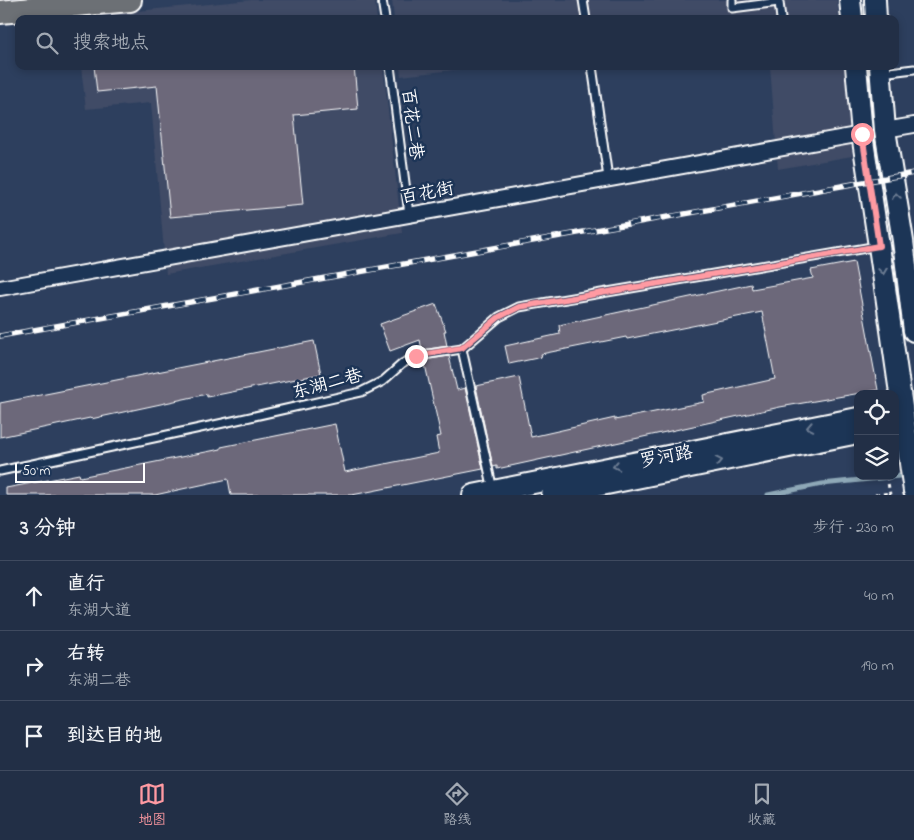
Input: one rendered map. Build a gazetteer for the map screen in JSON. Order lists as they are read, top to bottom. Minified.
{"streets":{"main road":["罗河路"],"street":["百花街"],"lane":["百花二巷","东湖二巷"]},"crossings":[["百花二巷","百花街"]],"scale_bar":"50 m","page":{"search":"搜索地点","scale":"50 m","heading":["3 分钟","步行 · 230 m"],"list":[["直行","东湖大道","40 m"],["右转","东湖二巷","190 m"],"到达目的地"],"nav":["地图","路线","收藏"]}}
